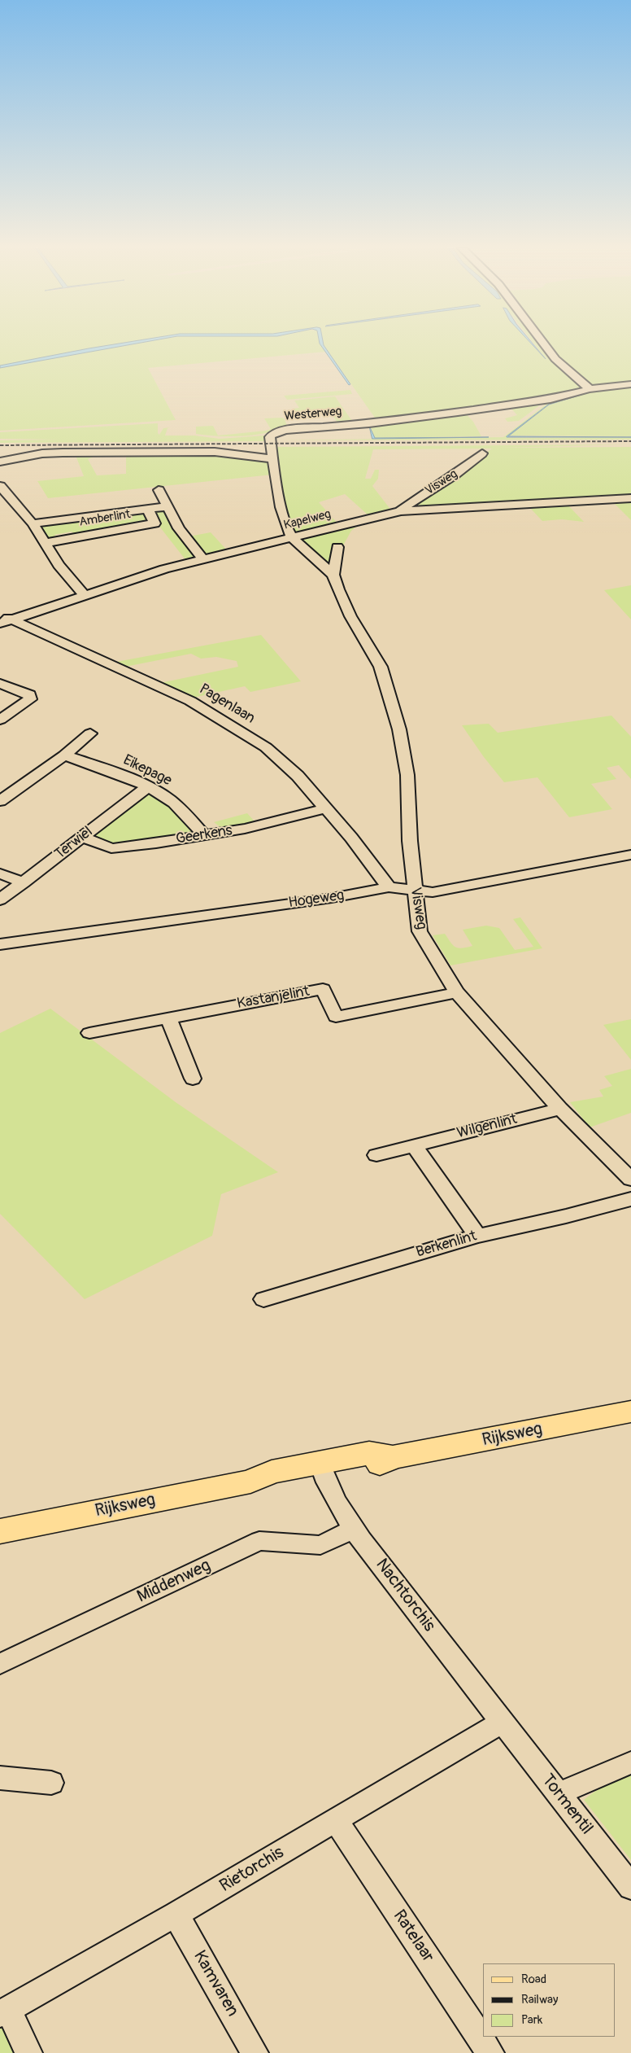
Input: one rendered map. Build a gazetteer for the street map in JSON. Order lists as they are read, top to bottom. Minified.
{"streets":{"main road":["Rijksweg"],"street":["Westerweg","Visweg","Amberlint","Kapelweg","Pagenlaan","Eikepage","Geerkens","Terwiel","Hogeweg","Kastanjelint","Wilgenlint","Berkenlint","Middenweg","Nachtorchis","Tormentil","Rietorchis","Ratelaar","Kamvaren"]},"crossings":[["Visweg","Kapelweg"],["Visweg","Hogeweg"],["Visweg","Kastanjelint"],["Visweg","Wilgenlint"],["Kapelweg","Pagenlaan"],["Pagenlaan","Geerkens"],["Pagenlaan","Hogeweg"],["Eikepage","Geerkens"],["Eikepage","Terwiel"],["Geerkens","Terwiel"],["Rijksweg","Nachtorchis"],["Middenweg","Nachtorchis"],["Nachtorchis","Tormentil"],["Nachtorchis","Rietorchis"],["Tormentil","Rietorchis"],["Rietorchis","Ratelaar"],["Rietorchis","Kamvaren"]],"legend":["Road","Railway","Park"]}
